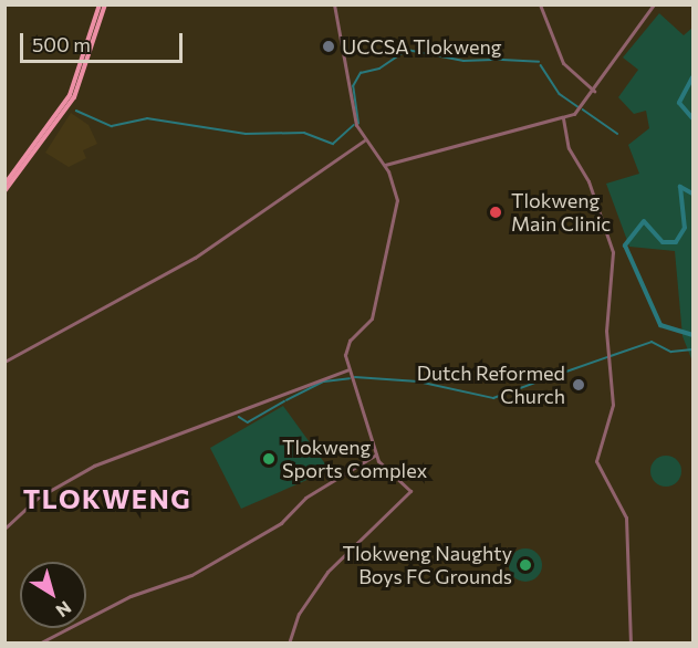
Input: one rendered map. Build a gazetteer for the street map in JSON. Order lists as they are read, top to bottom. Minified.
{"districts":["TLOKWENG"],"places":["UCCSA Tlokweng","Tlokweng Main Clinic","Dutch Reformed Church","Tlokweng Sports Complex","Tlokweng Naughty Boys FC Grounds"],"scale_bar":"500 m","north":"bottom right"}
